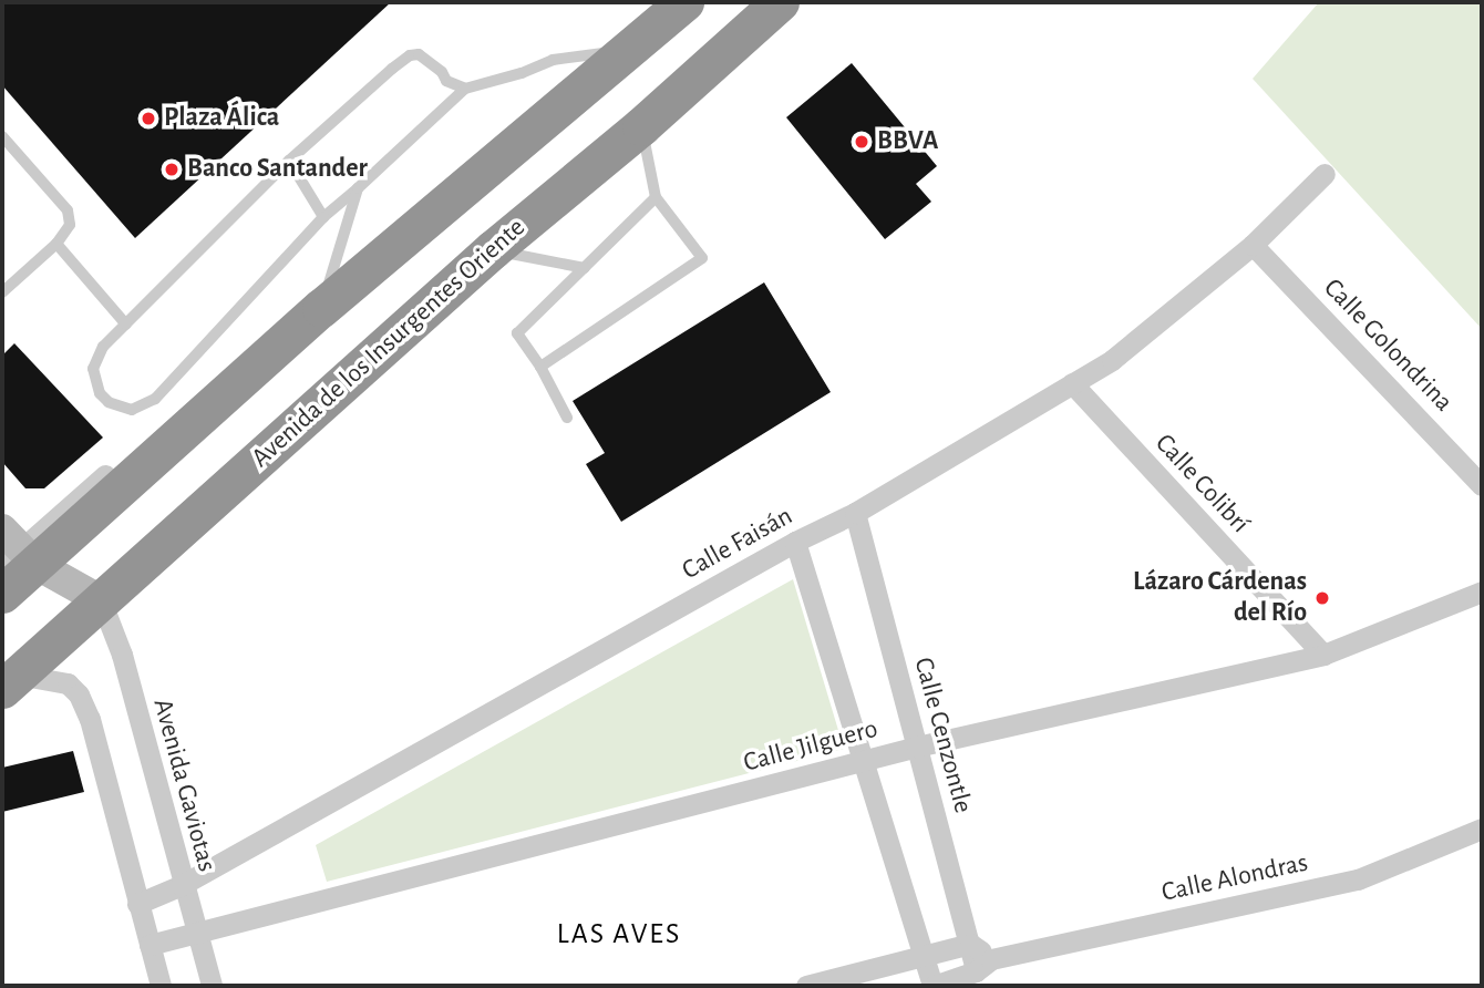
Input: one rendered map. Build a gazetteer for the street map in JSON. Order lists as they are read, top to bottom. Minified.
{"streets":{"highway":["Avenida de los Insurgentes Oriente"],"street":["Calle Golondrina","Calle Colibrí","Calle Faisán","Calle Cenzontle","Calle Jilguero","Avenida Gaviotas","Calle Alondras"]},"crossings":[["Avenida de los Insurgentes Oriente","Avenida Gaviotas"],["Calle Golondrina","Calle Faisán"],["Calle Colibrí","Calle Faisán"],["Calle Colibrí","Calle Jilguero"],["Calle Faisán","Calle Cenzontle"],["Calle Faisán","Avenida Gaviotas"],["Calle Cenzontle","Calle Jilguero"],["Calle Cenzontle","Calle Alondras"],["Calle Jilguero","Avenida Gaviotas"]],"districts":["LAS AVES"],"places":["Plaza Álica","BBVA","Banco Santander","Lázaro Cárdenas del Río"]}
